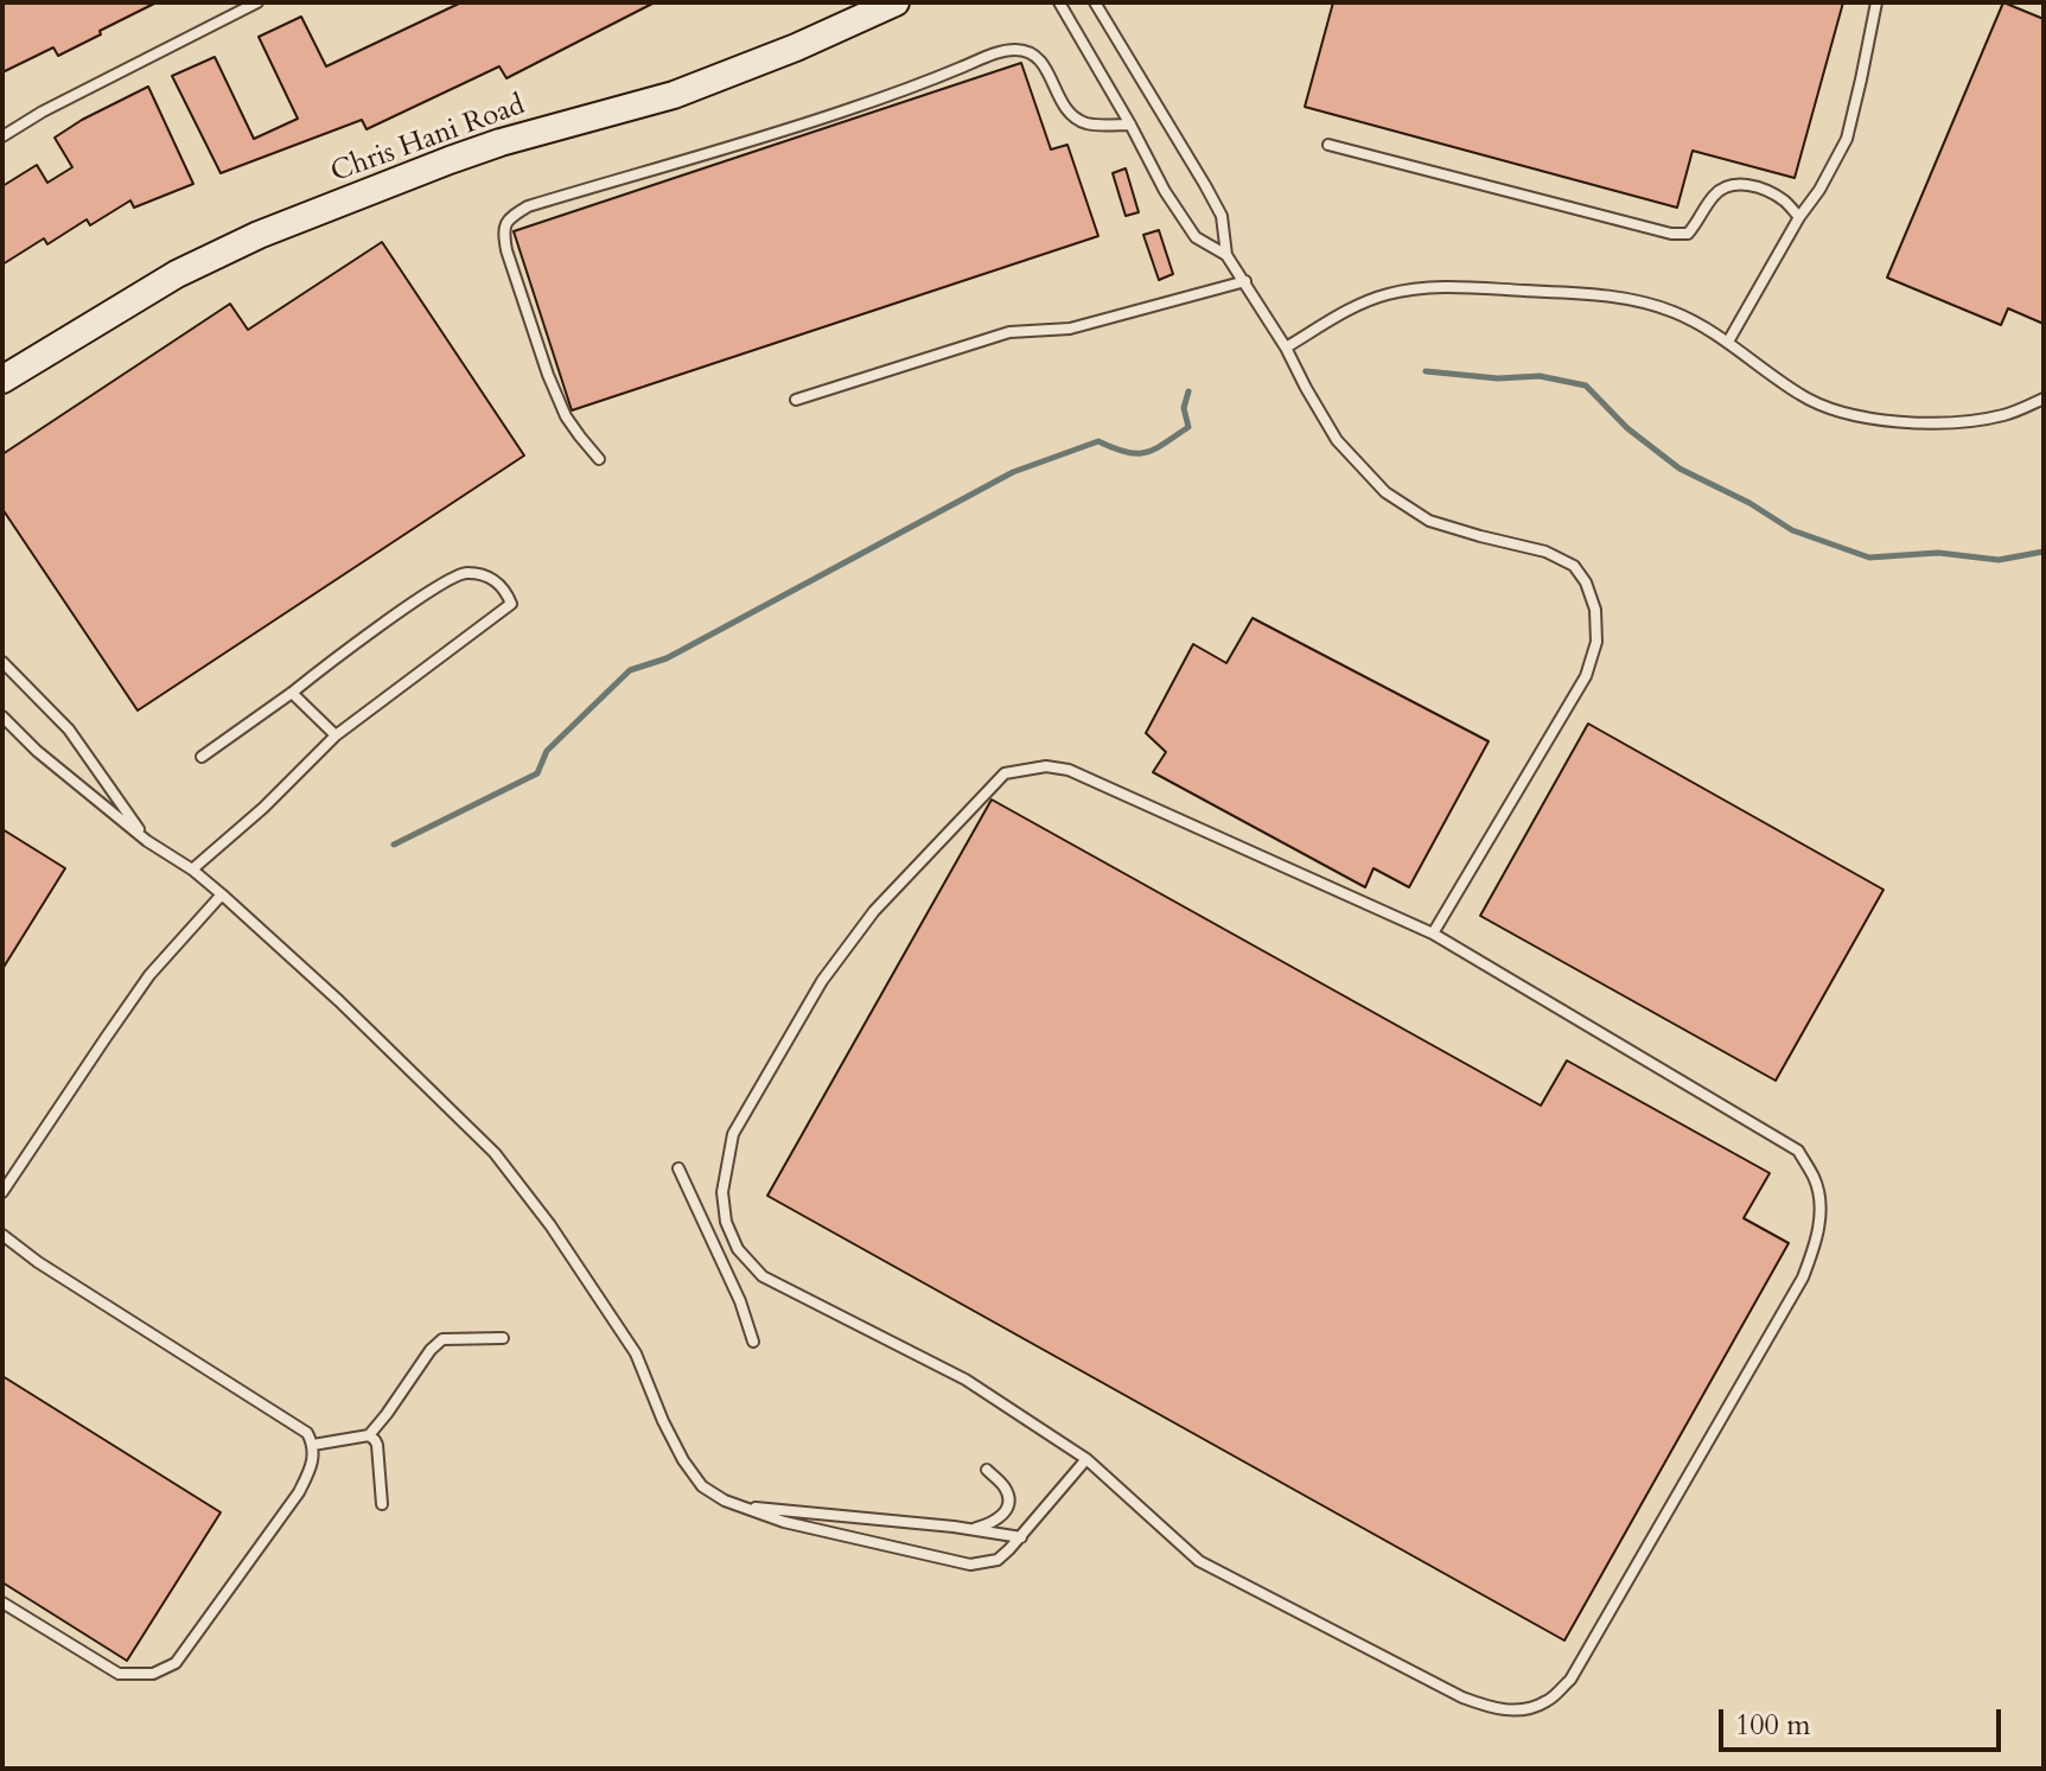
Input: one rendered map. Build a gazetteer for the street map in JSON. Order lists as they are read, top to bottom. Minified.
{"streets":{"street":["Chris Hani Road"]},"scale_bar":"100 m"}
